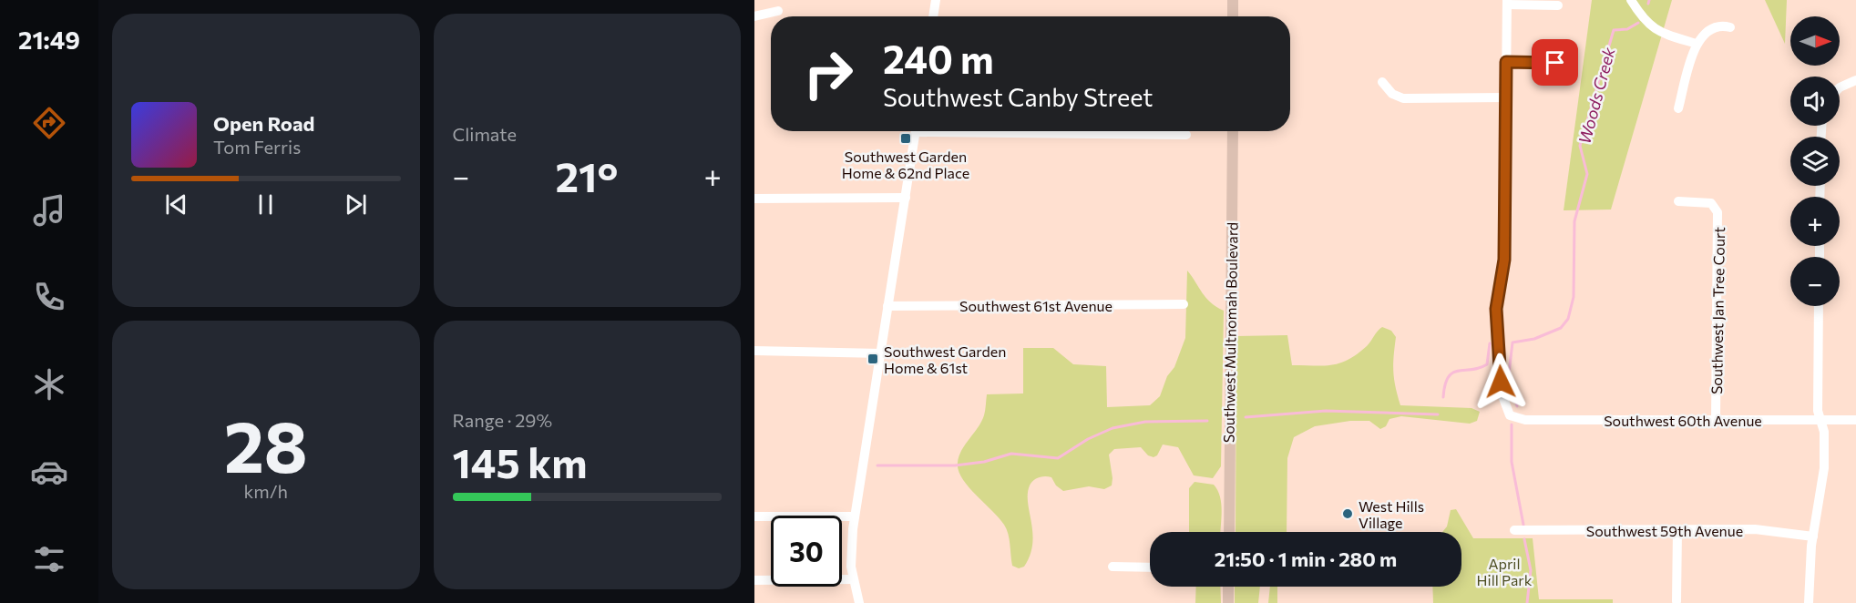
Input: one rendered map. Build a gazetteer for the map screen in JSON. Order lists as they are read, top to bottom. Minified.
{"streets":{"main road":["Southwest Multnomah Boulevard"],"street":["Southwest 61st Avenue","Southwest Jan Tree Court","Southwest 60th Avenue","Southwest 59th Avenue"]},"crossings":[["Southwest Jan Tree Court","Southwest 60th Avenue"]],"water":["Woods Creek"],"parks":["April Hill Park"],"places":{"transit":["Southwest Garden Home & 62nd Place","Southwest Garden Home & 61st"],"other":["West Hills Village"]},"north":"right","page":{"tabs":"21:49","tile":["Climate",["28","km/h"],["Range · 29%","145 km"]],"map_buttons":["+","−"],"turn":["240 m","Southwest Canby Street"],"song":["Open Road","Tom Ferris"],"heat":["−","21°","+"],"limit":"30","trip":"21:50 · 1 min · 280 m"}}
